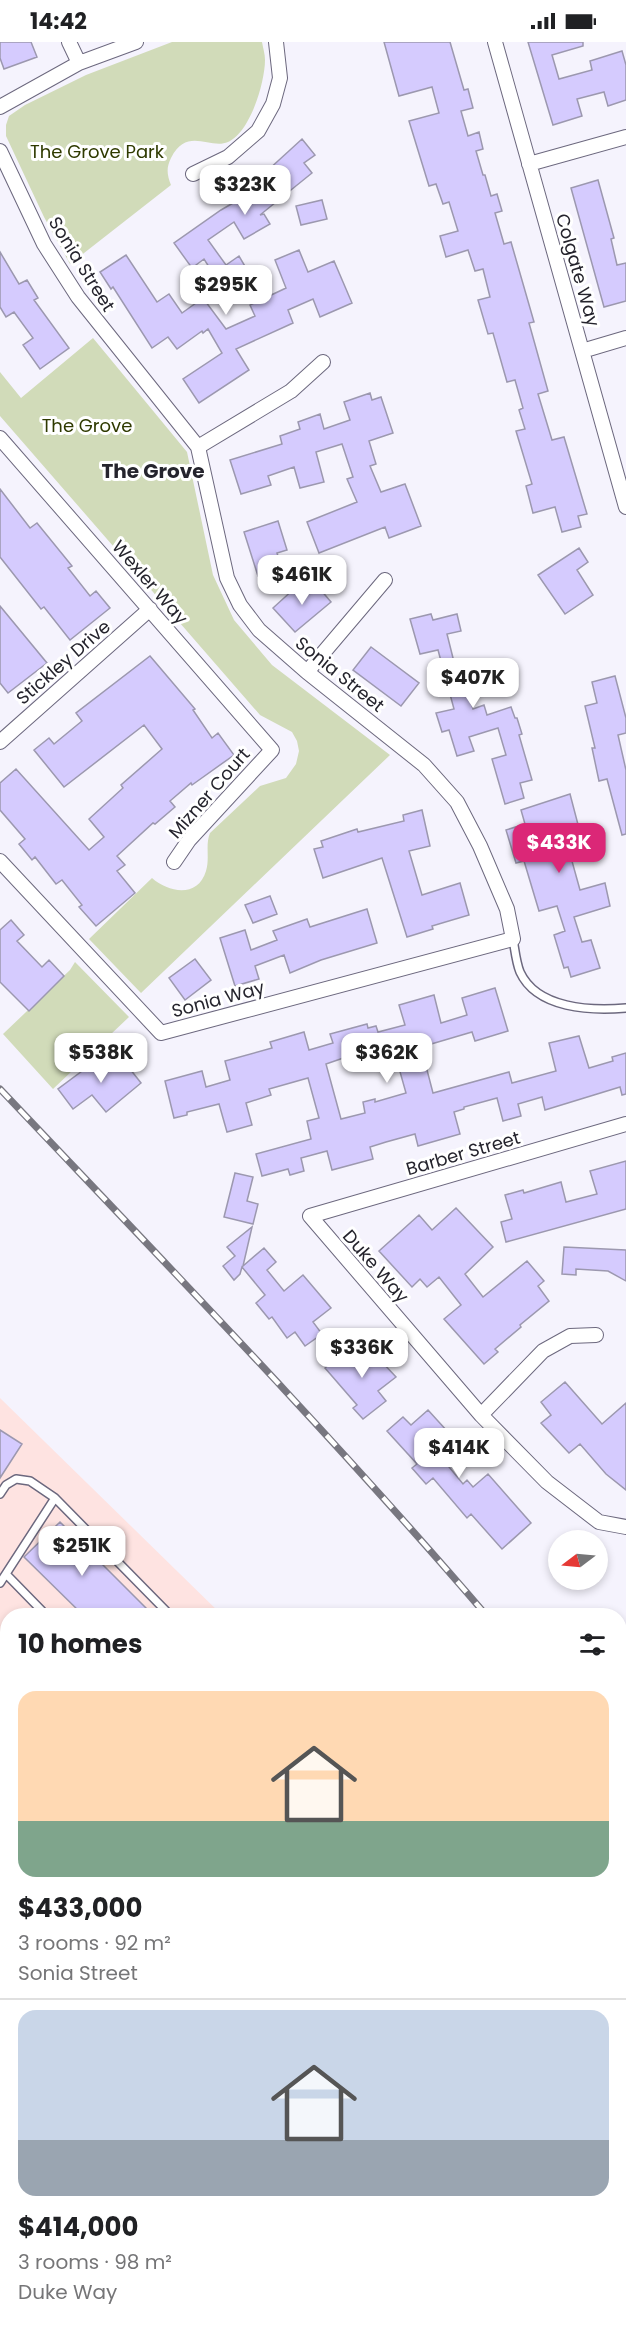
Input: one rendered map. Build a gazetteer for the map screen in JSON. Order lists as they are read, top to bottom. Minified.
{"streets":{"street":["Sonia Street","Colgate Way","Wexler Way","Stickley Drive","Mizner Court","Sonia Way","Barber Street","Duke Way"]},"crossings":[["Sonia Street","Sonia Way"],["Wexler Way","Stickley Drive"],["Wexler Way","Mizner Court"],["Barber Street","Duke Way"]],"districts":["The Grove"],"parks":["The Grove Park","The Grove"],"north":"left","page":{"status":"14:42","price":["$323K","$295K","$461K","$407K","$433K","$538K","$362K","$336K","$414K","$251K"],"heading":"10 homes","list":[{"name":"$433,000","note":"3 rooms · 92 m² · Sonia Street"},{"name":"$414,000","note":"3 rooms · 98 m² · Duke Way"}]}}
